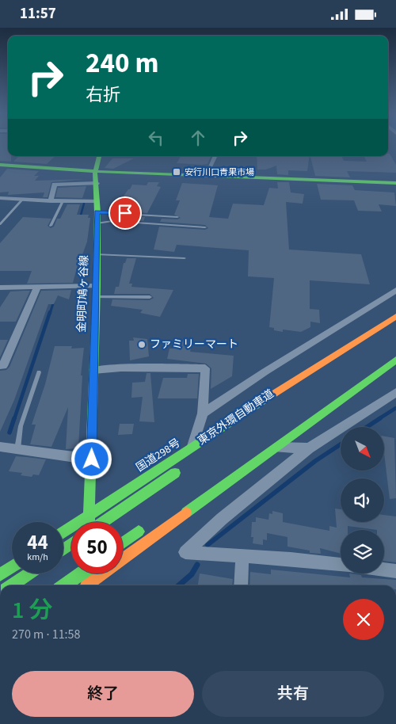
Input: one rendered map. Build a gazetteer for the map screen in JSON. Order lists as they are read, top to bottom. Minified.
{"streets":{"main road":["金明町鳩ヶ谷線","国道298号"]},"crossings":[["金明町鳩ヶ谷線","国道298号"]],"places":{"transit":["安行川口青果市場"],"other":["ファミリーマート"]},"north":"bottom right","page":{"status":"11:57","turn":["240 m","右折"],"speed":"44 km/h","limit":"50","heading":["1 分","270 m · 11:58"],"buttons":["終了","共有"]}}
